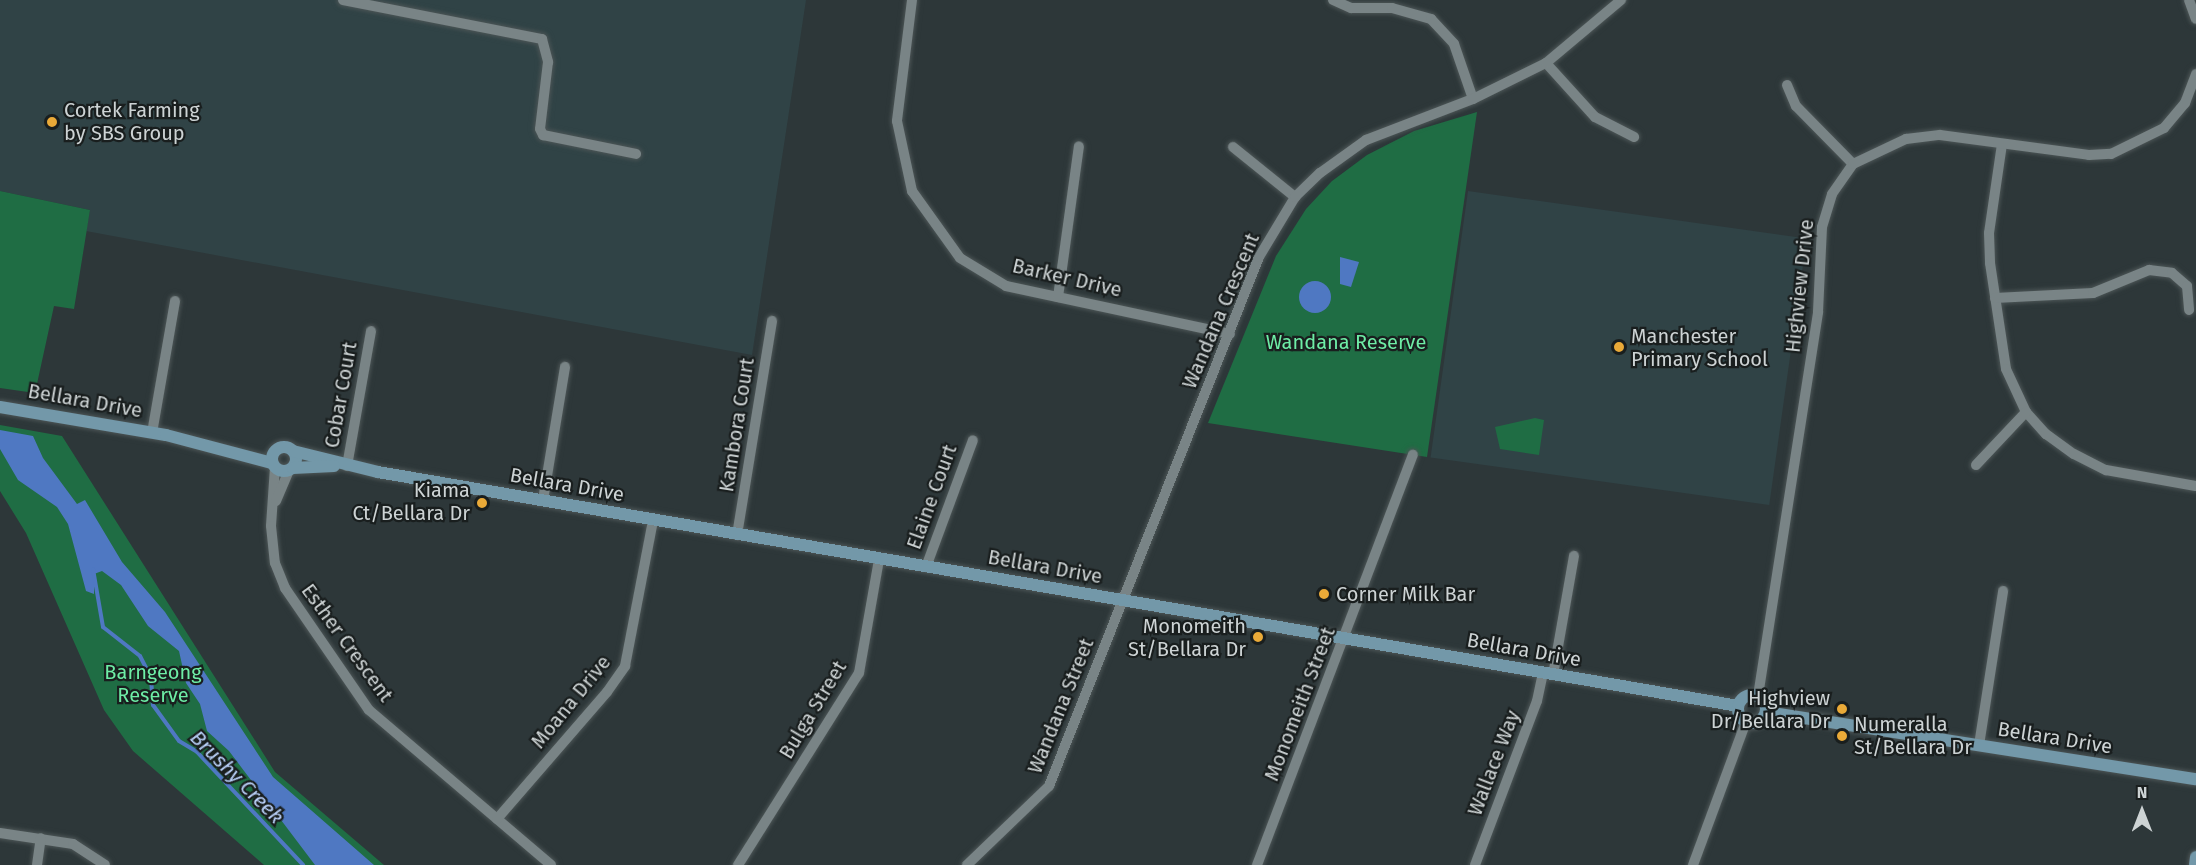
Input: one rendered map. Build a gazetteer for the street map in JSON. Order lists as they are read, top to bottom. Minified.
{"streets":{"main road":["Bellara Drive"],"street":["Barker Drive","Highview Drive","Wandana Crescent","Cobar Court","Kambora Court","Elaine Court","Esther Crescent","Moana Drive","Monomeith Street","Wandana Street","Bulga Street","Wallace Way"]},"crossings":[["Barker Drive","Wandana Crescent"],["Highview Drive","Bellara Drive"],["Wandana Crescent","Bellara Drive"],["Wandana Crescent","Wandana Street"],["Cobar Court","Bellara Drive"],["Bellara Drive","Kambora Court"],["Bellara Drive","Elaine Court"],["Bellara Drive","Esther Crescent"],["Bellara Drive","Moana Drive"],["Bellara Drive","Monomeith Street"],["Bellara Drive","Wandana Street"],["Bellara Drive","Bulga Street"],["Bellara Drive","Wallace Way"],["Esther Crescent","Moana Drive"]],"water":["Brushy Creek"],"parks":["Wandana Reserve","Barngeong Reserve"],"places":["Cortek Farming by SBS Group","Manchester Primary School","Kiama Ct/Bellara Dr","Corner Milk Bar","Monomeith St/Bellara Dr","Highview Dr/Bellara Dr","Numeralla St/Bellara Dr"],"north":"top"}
